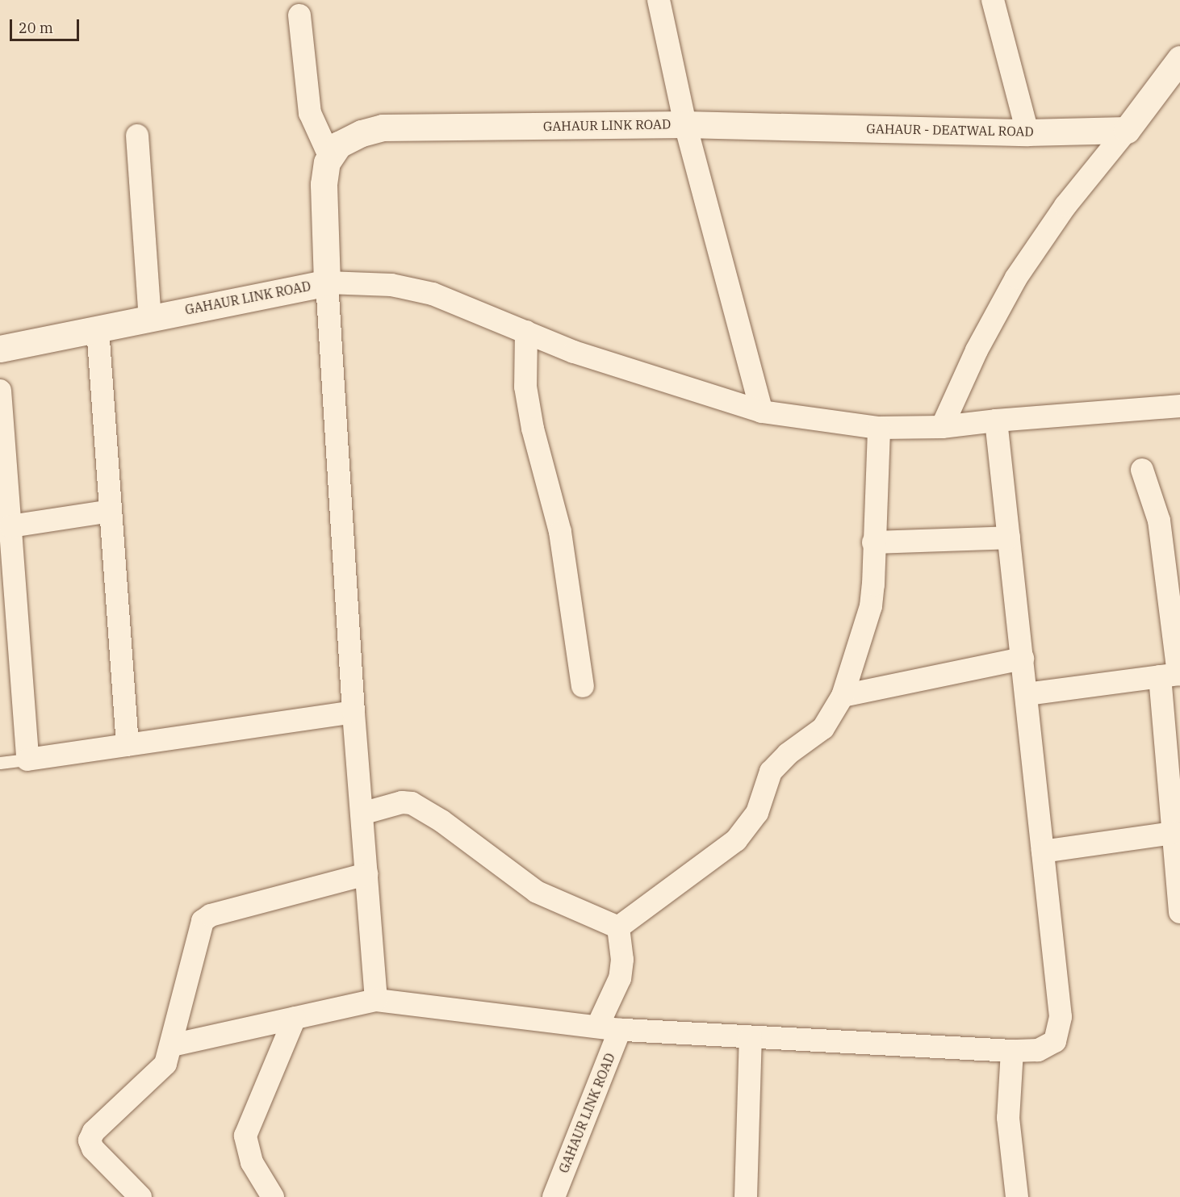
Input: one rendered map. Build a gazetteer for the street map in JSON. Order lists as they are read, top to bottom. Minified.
{"streets":{"street":["GAHAUR LINK ROAD","GAHAUR - DEATWAL ROAD"]},"crossings":[["GAHAUR LINK ROAD","GAHAUR - DEATWAL ROAD"]],"scale_bar":"20 m"}
